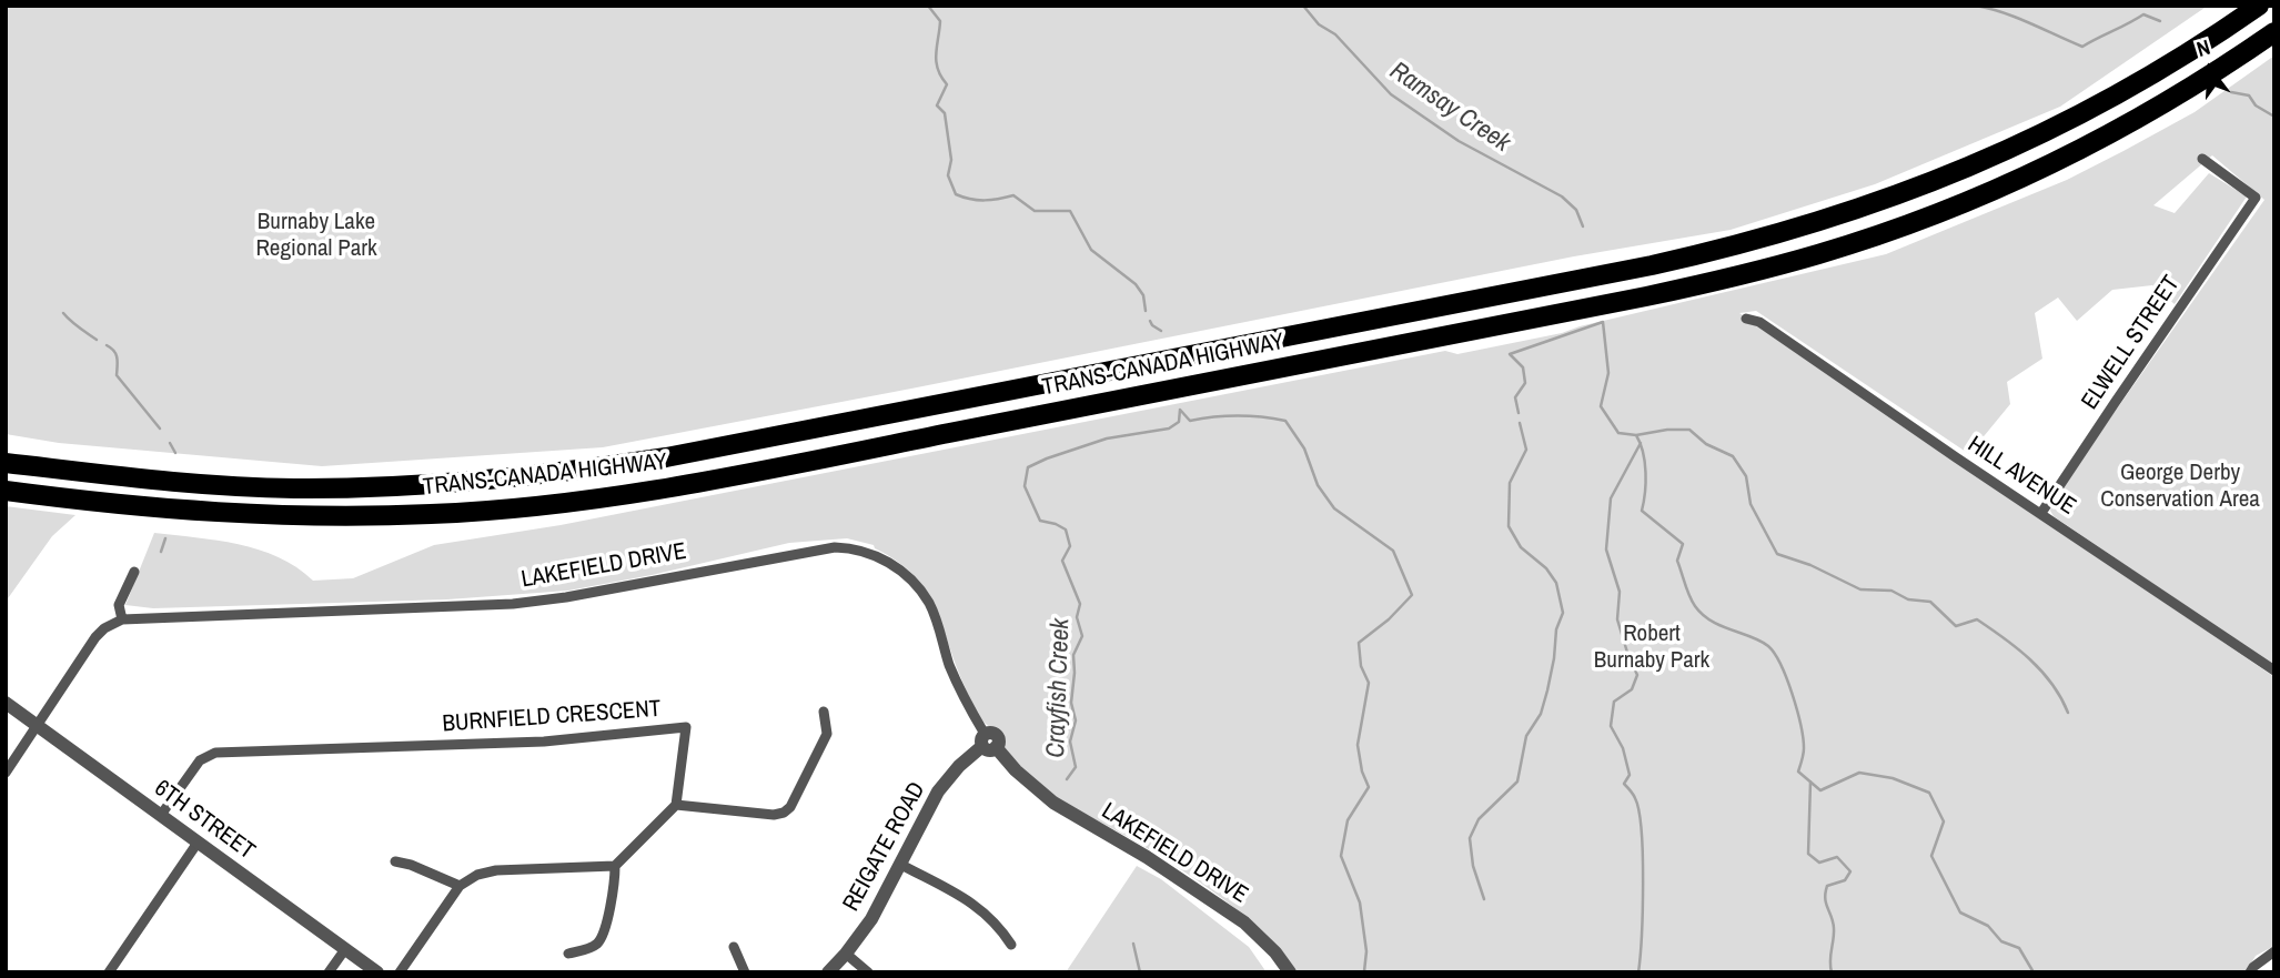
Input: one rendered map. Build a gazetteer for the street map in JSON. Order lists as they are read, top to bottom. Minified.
{"streets":{"highway":["TRANS-CANADA HIGHWAY"],"street":["ELWELL STREET","HILL AVENUE","LAKEFIELD DRIVE","BURNFIELD CRESCENT","6TH STREET","REIGATE ROAD"]},"crossings":[["ELWELL STREET","HILL AVENUE"],["LAKEFIELD DRIVE","REIGATE ROAD"],["BURNFIELD CRESCENT","6TH STREET"]],"water":["Ramsay Creek","Crayfish Creek"],"parks":["Burnaby Lake Regional Park","George Derby Conservation Area","Robert Burnaby Park"],"north":"top"}
